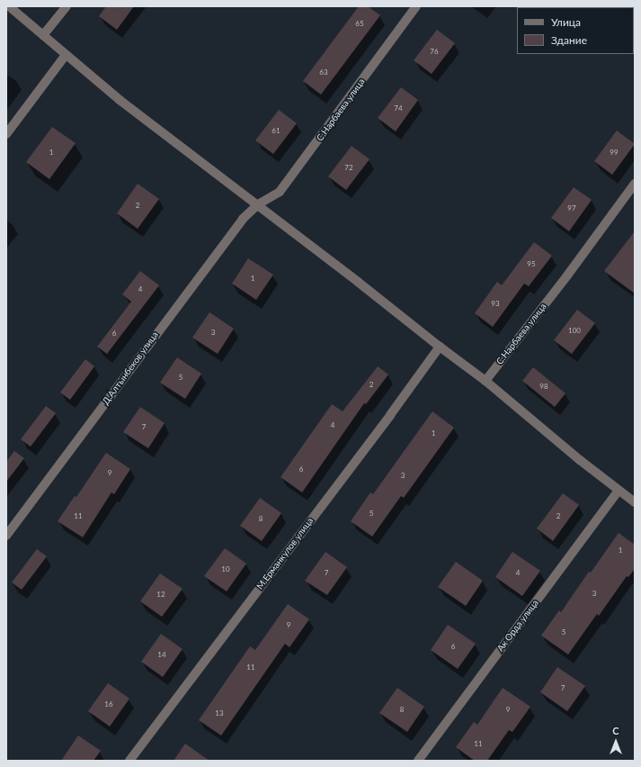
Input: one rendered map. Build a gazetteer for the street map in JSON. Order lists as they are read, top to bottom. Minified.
{"streets":{"street":["С.Нарбаева улица","Д.Алтынбеков улица","М.Ерманкулов улица","Ак Орда улица"]},"crossings":[["С.Нарбаева улица","Д.Алтынбеков улица"]],"house_numbers":["65","76","63","74","61","1","99","72","2","97","95","1","4","93","100","3","6","5","2","98","4","7","1","6","9","3","5","11","2","8","1","10","7","4","3","12","9","5","6","14","11","7","16","8","9","13","11"],"legend":["Улица","Здание"],"north":"top"}
